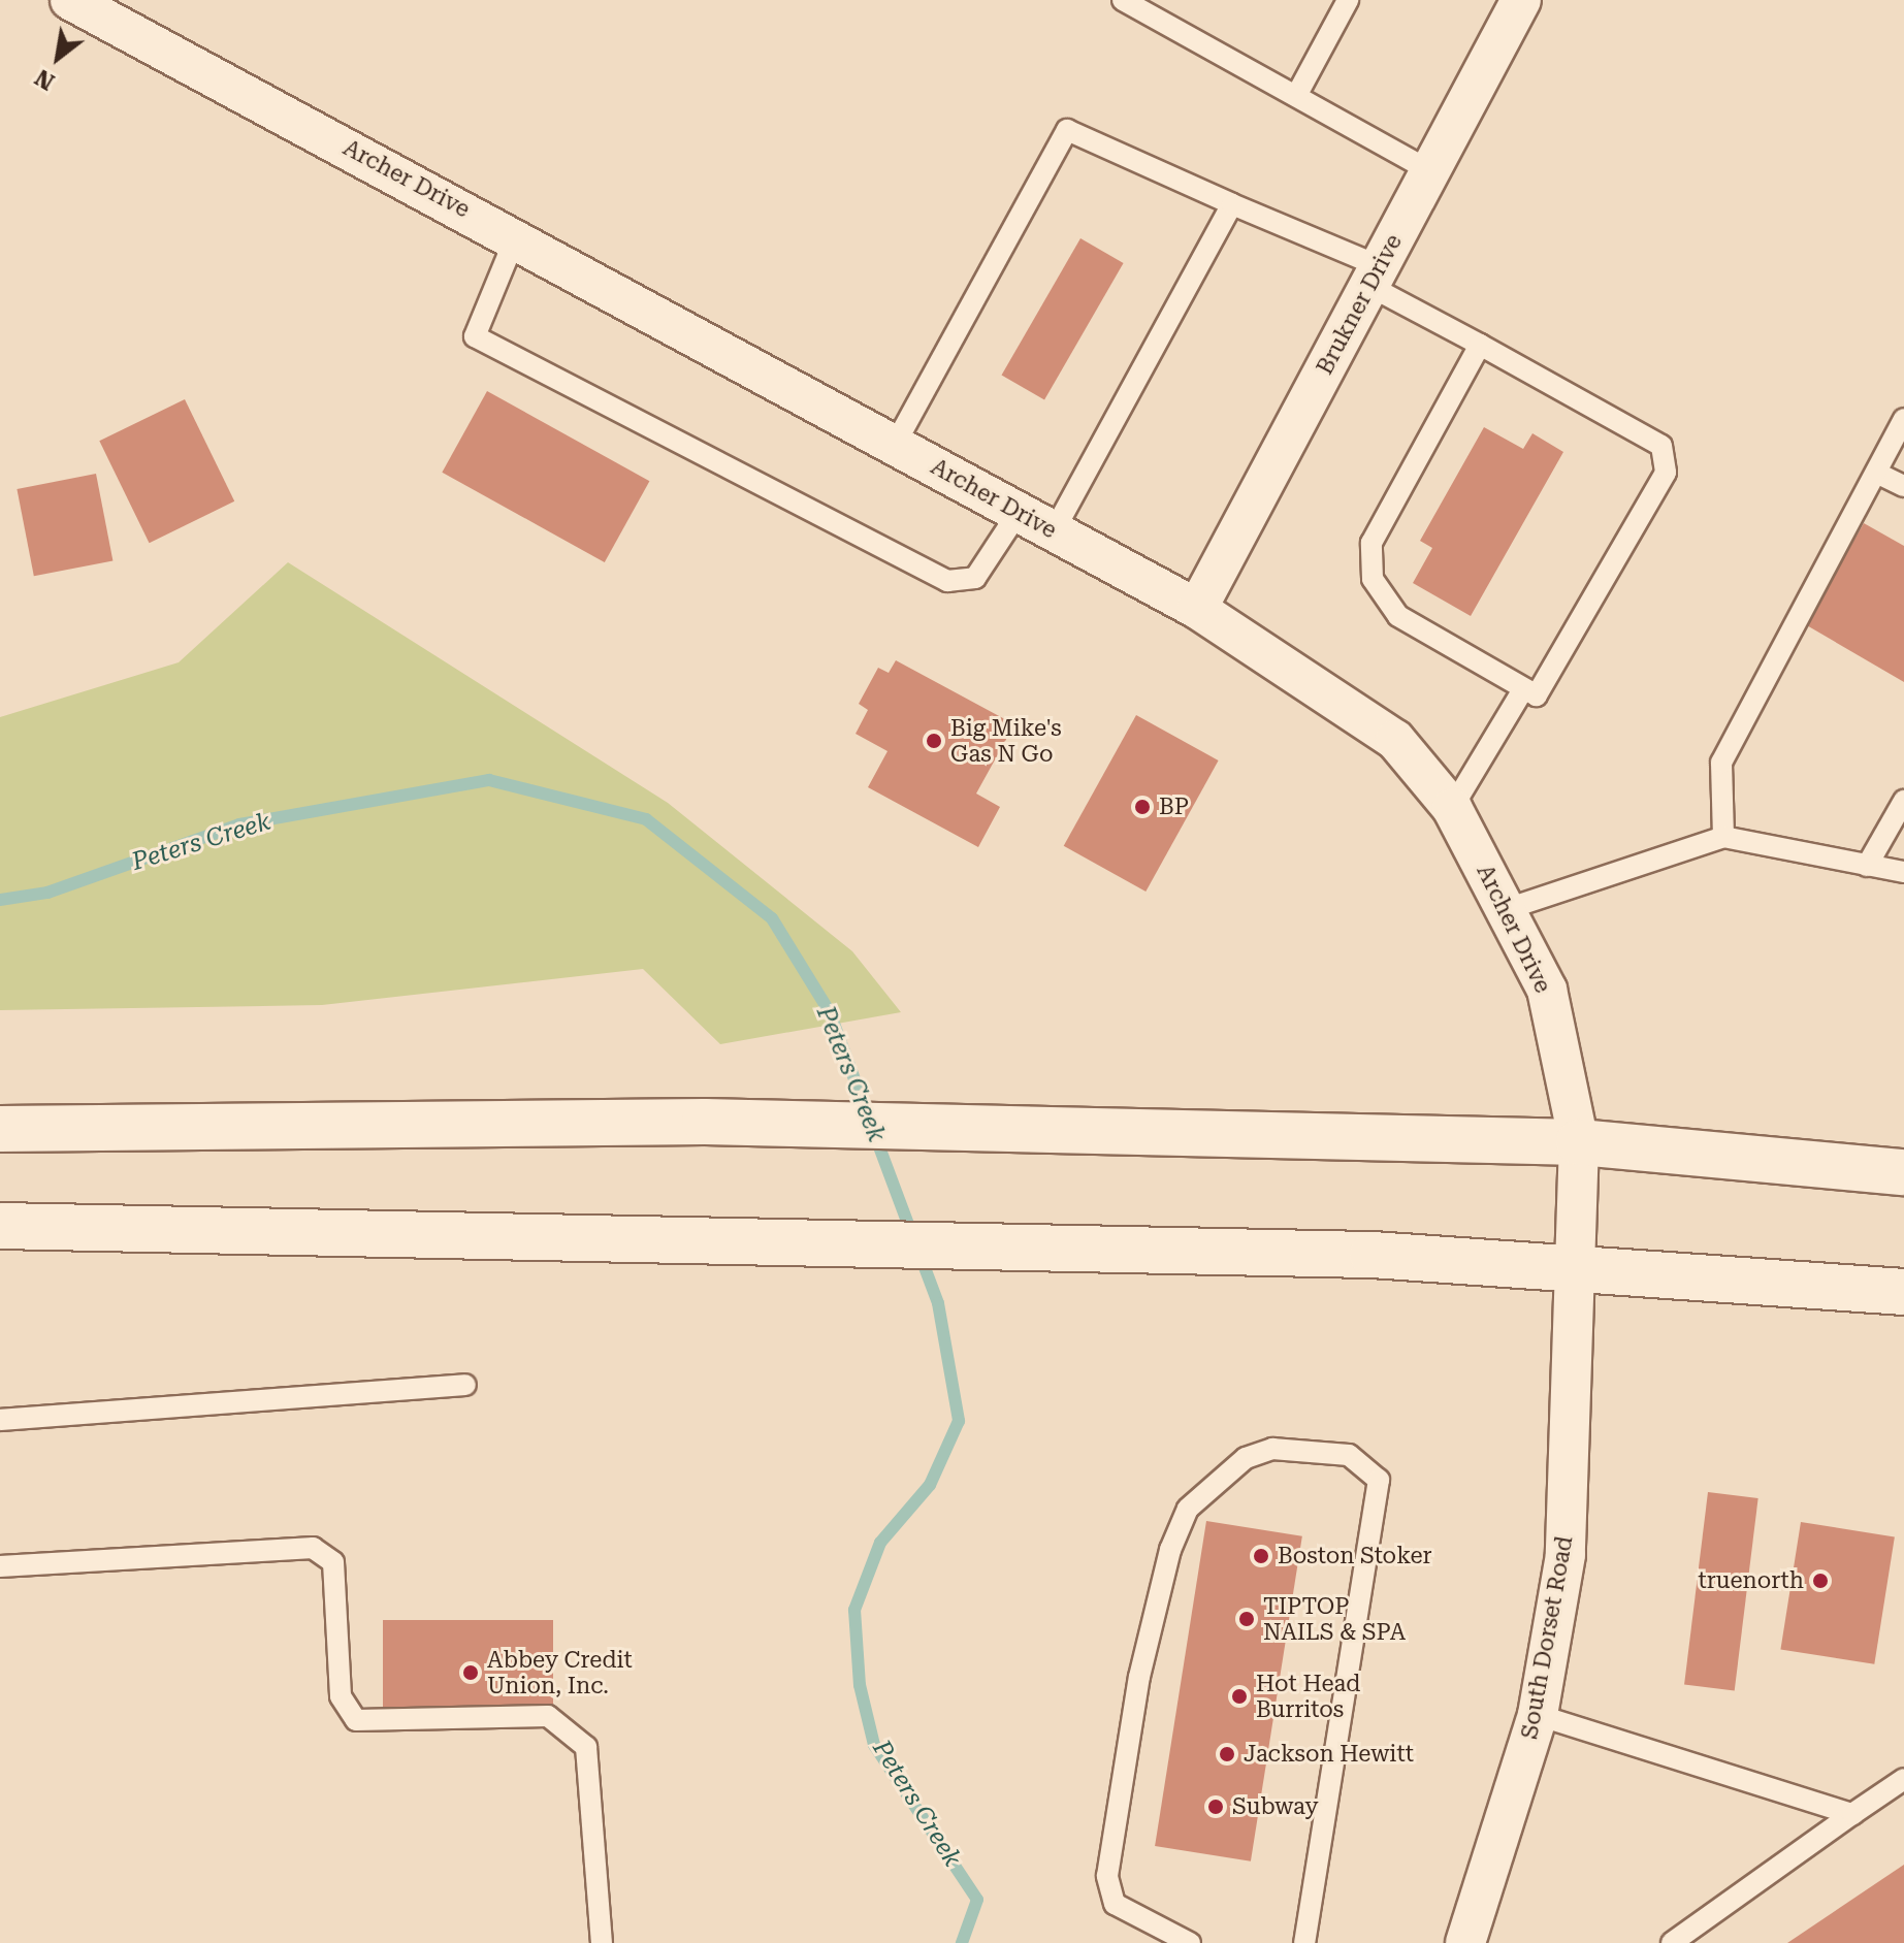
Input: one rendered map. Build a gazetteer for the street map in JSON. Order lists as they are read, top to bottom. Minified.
{"streets":{"street":["Archer Drive","Brukner Drive","South Dorset Road"]},"crossings":[["Archer Drive","Brukner Drive"],["Archer Drive","South Dorset Road"]],"water":["Peters Creek"],"places":["Big Mike's Gas N Go","BP","Boston Stoker","truenorth","TIPTOP NAILS & SPA","Abbey Credit Union, Inc.","Hot Head Burritos","Jackson Hewitt","Subway"],"north":"bottom left"}
